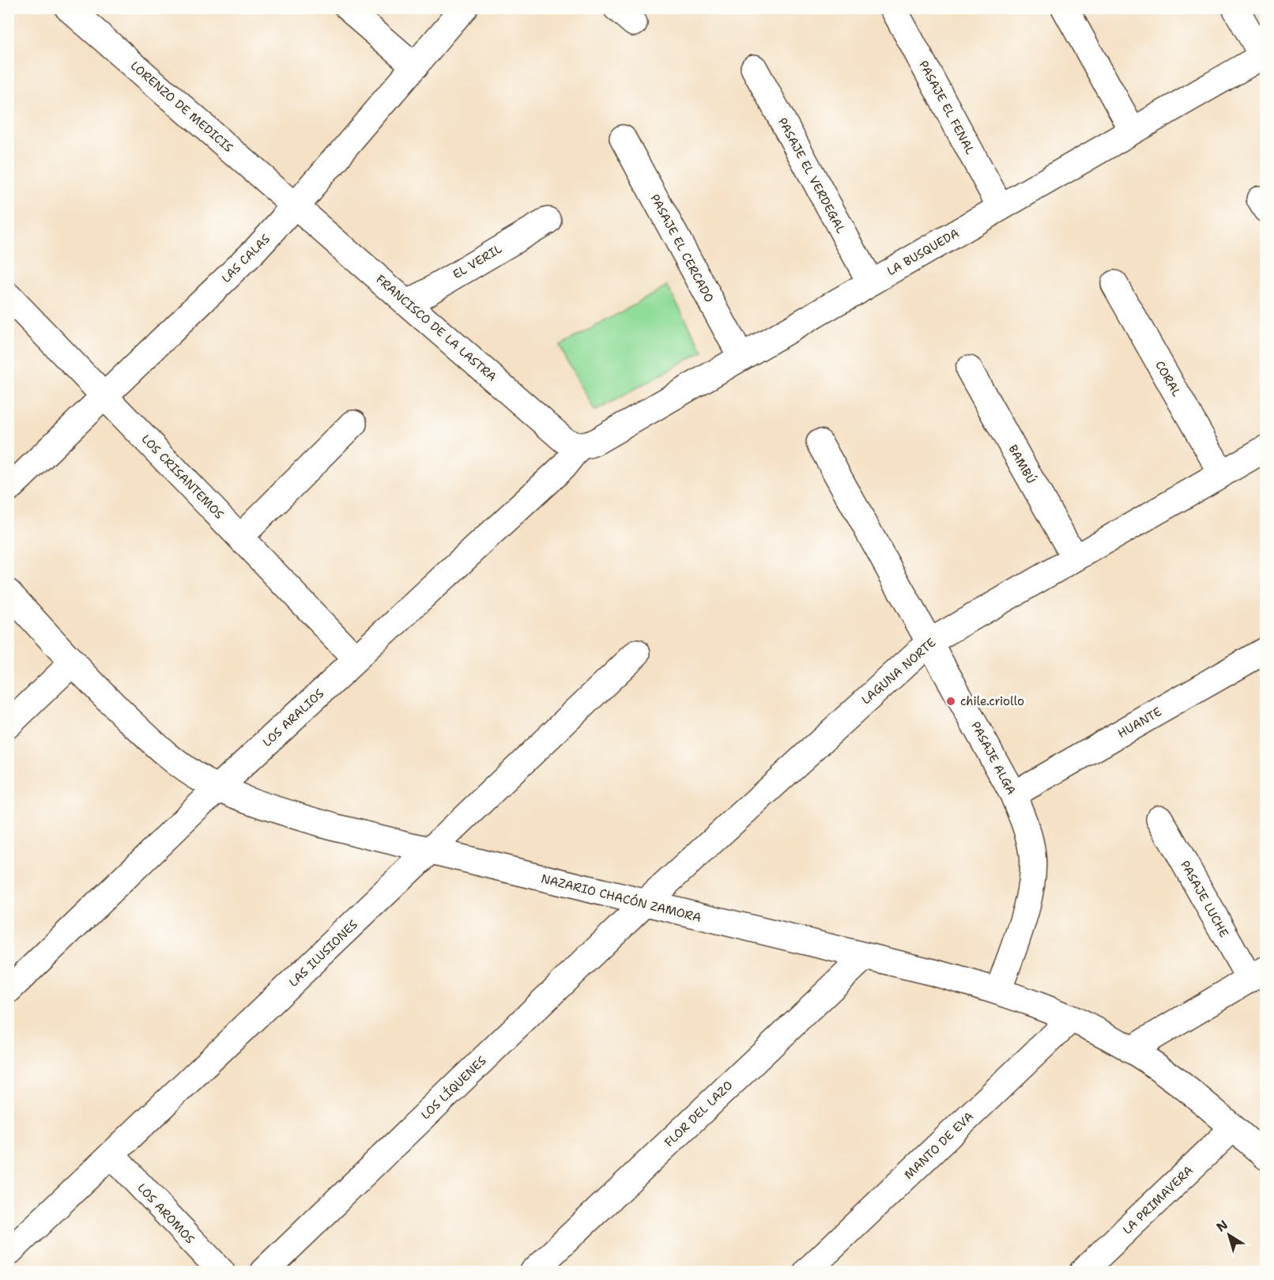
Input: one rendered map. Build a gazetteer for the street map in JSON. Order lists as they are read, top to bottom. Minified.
{"streets":{"street":["LORENZO DE MEDICIS","PASAJE EL FENAL","PASAJE EL VERDEGAL","PASAJE EL CERCADO","LA BUSQUEDA","LAS CALAS","EL VERIL","FRANCISCO DE LA LASTRA","CORAL","BAMBÚ","LOS CRISANTEMOS","LAGUNA NORTE","LOS ARALIOS","HUANTE","PASAJE ALGA","NAZARIO CHACÓN ZAMORA","PASAJE LUCHE","LAS ILUSIONES","LOS LÍQUENES","FLOR DEL LAZO","MANTO DE EVA","LA PRIMAVERA","LOS AROMOS"]},"crossings":[["LORENZO DE MEDICIS","LAS CALAS"],["LORENZO DE MEDICIS","FRANCISCO DE LA LASTRA"],["PASAJE EL FENAL","LA BUSQUEDA"],["PASAJE EL VERDEGAL","LA BUSQUEDA"],["PASAJE EL CERCADO","LA BUSQUEDA"],["LA BUSQUEDA","FRANCISCO DE LA LASTRA"],["LA BUSQUEDA","LOS ARALIOS"],["LAS CALAS","FRANCISCO DE LA LASTRA"],["LAS CALAS","LOS CRISANTEMOS"],["EL VERIL","FRANCISCO DE LA LASTRA"],["FRANCISCO DE LA LASTRA","LOS ARALIOS"],["CORAL","LAGUNA NORTE"],["BAMBÚ","LAGUNA NORTE"],["LOS CRISANTEMOS","LOS ARALIOS"],["LAGUNA NORTE","PASAJE ALGA"],["LAGUNA NORTE","NAZARIO CHACÓN ZAMORA"],["LAGUNA NORTE","LOS LÍQUENES"],["LOS ARALIOS","NAZARIO CHACÓN ZAMORA"],["HUANTE","PASAJE ALGA"],["PASAJE ALGA","NAZARIO CHACÓN ZAMORA"],["NAZARIO CHACÓN ZAMORA","LAS ILUSIONES"],["NAZARIO CHACÓN ZAMORA","LOS LÍQUENES"],["NAZARIO CHACÓN ZAMORA","FLOR DEL LAZO"],["NAZARIO CHACÓN ZAMORA","MANTO DE EVA"],["NAZARIO CHACÓN ZAMORA","LA PRIMAVERA"],["LAS ILUSIONES","LOS AROMOS"]],"places":["chile.criollo"],"north":"top left"}
